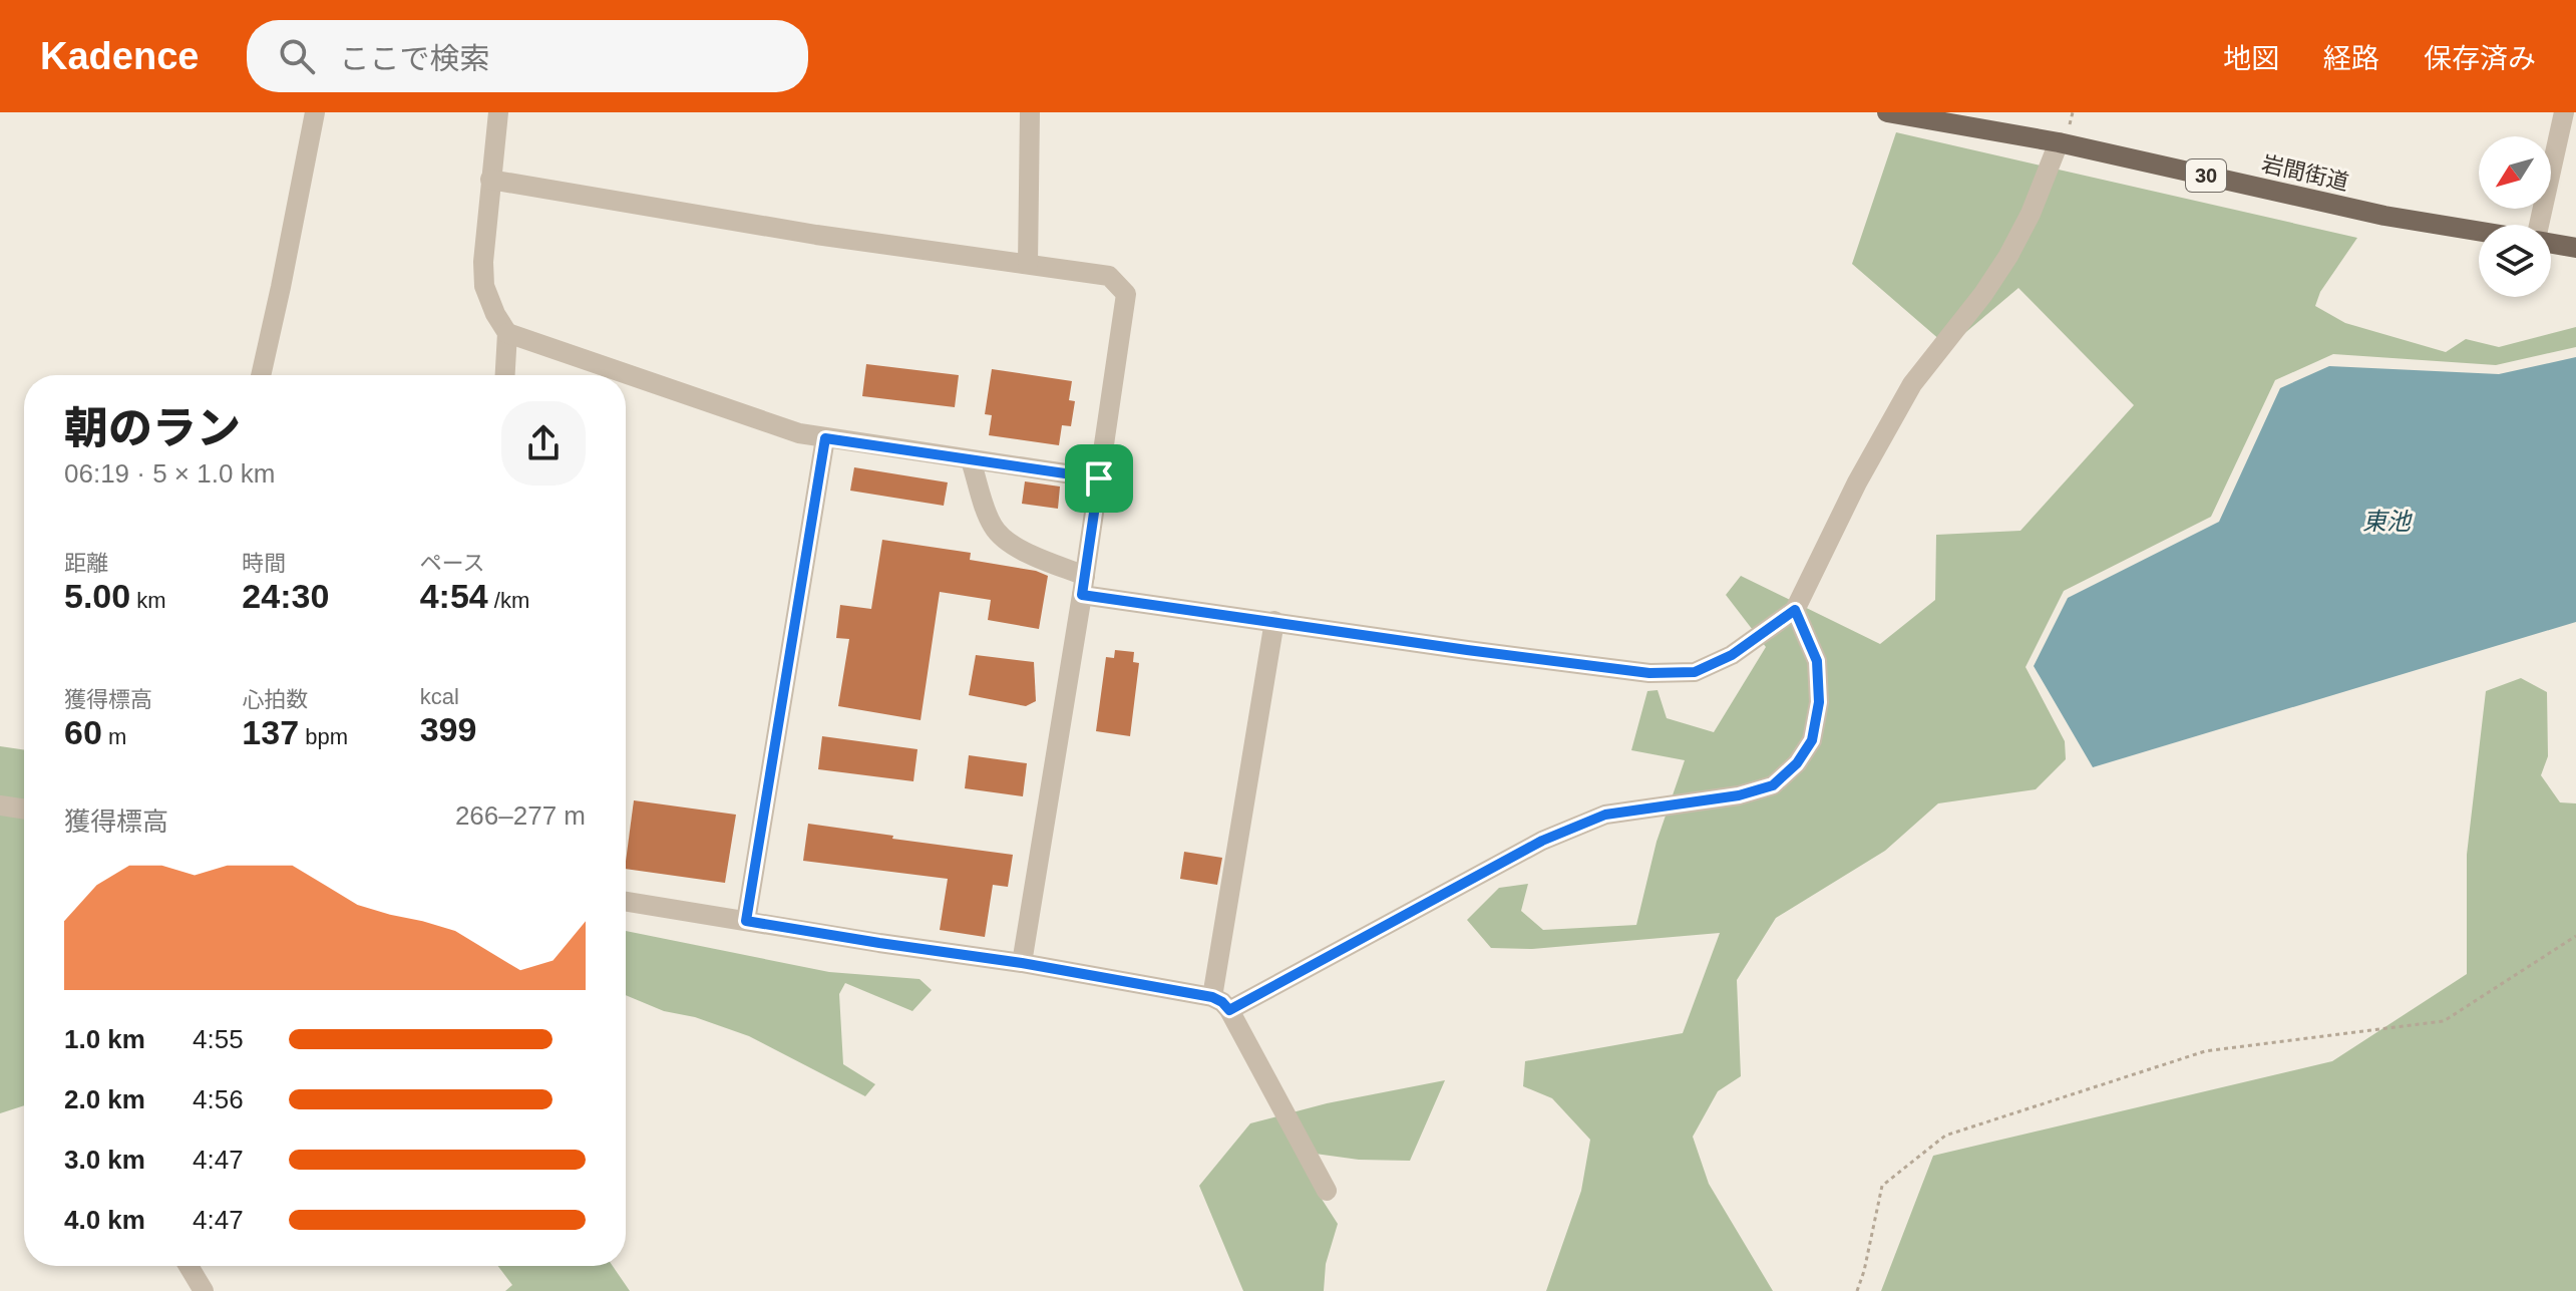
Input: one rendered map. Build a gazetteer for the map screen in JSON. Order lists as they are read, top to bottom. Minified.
{"streets":{"main road":["岩間街道","30"]},"water":["東池"],"north":"bottom left","page":{"header":"Kadence","search":"ここで検索","nav":["地図","経路","保存済み"],"heading":["朝のラン","06:19 · 5 × 1.0 km"],"stats":[["距離","5.00 km"],["時間","24:30"],["ペース","4:54 /km"],["獲得標高","60 m"],["心拍数","137 bpm"],["kcal","399"]],"chart":["獲得標高","266–277 m"],"list":[{"name":"1.0 km","note":"4:55"},{"name":"2.0 km","note":"4:56"},{"name":"3.0 km","note":"4:47"},{"name":"4.0 km","note":"4:47"}]}}
